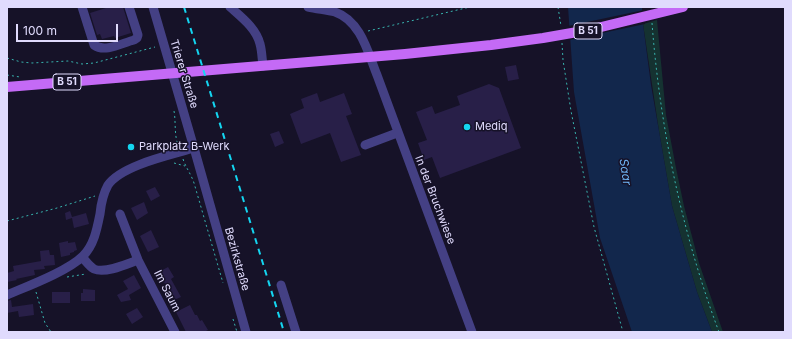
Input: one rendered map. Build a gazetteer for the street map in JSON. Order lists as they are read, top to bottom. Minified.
{"streets":{"main road":["B 51"],"street":["Trierer Straße","In der Bruchwiese","Bezirkstraße","Im Saum"]},"crossings":[["Trierer Straße","Bezirkstraße"]],"water":["Saar"],"places":["Mediq","Parkplatz B-Werk"],"scale_bar":"100 m"}
